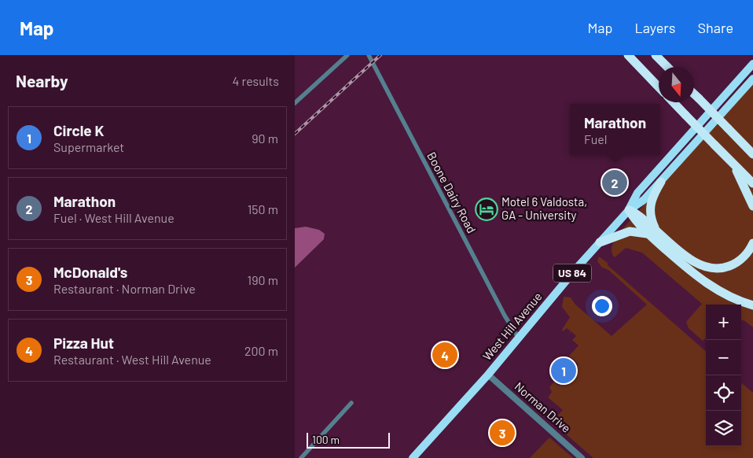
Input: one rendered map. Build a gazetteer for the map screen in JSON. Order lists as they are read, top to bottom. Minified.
{"streets":{"highway":["US 84","West Hill Avenue"],"street":["Boone Dairy Road","Norman Drive"]},"crossings":[["Boone Dairy Road","West Hill Avenue"],["West Hill Avenue","Norman Drive"]],"places":{"hotel":["Motel 6 Valdosta, GA - University"]},"scale_bar":"100 m","north":"bottom","page":{"header":"Map","nav":["Map","Layers","Share"],"heading":["Nearby","4 results"],"popup":["Marathon","Fuel"],"list":[{"mark":"1","name":"Circle K","note":"Supermarket","value":"90 m"},{"mark":"2","name":"Marathon","note":"Fuel · West Hill Avenue","value":"150 m"},{"mark":"3","name":"McDonald's","note":"Restaurant · Norman Drive","value":"190 m"},{"mark":"4","name":"Pizza Hut","note":"Restaurant · West Hill Avenue","value":"200 m"}],"pins":["2","4","1","3"],"map_buttons":["+","−"],"scale":"100 m"}}
